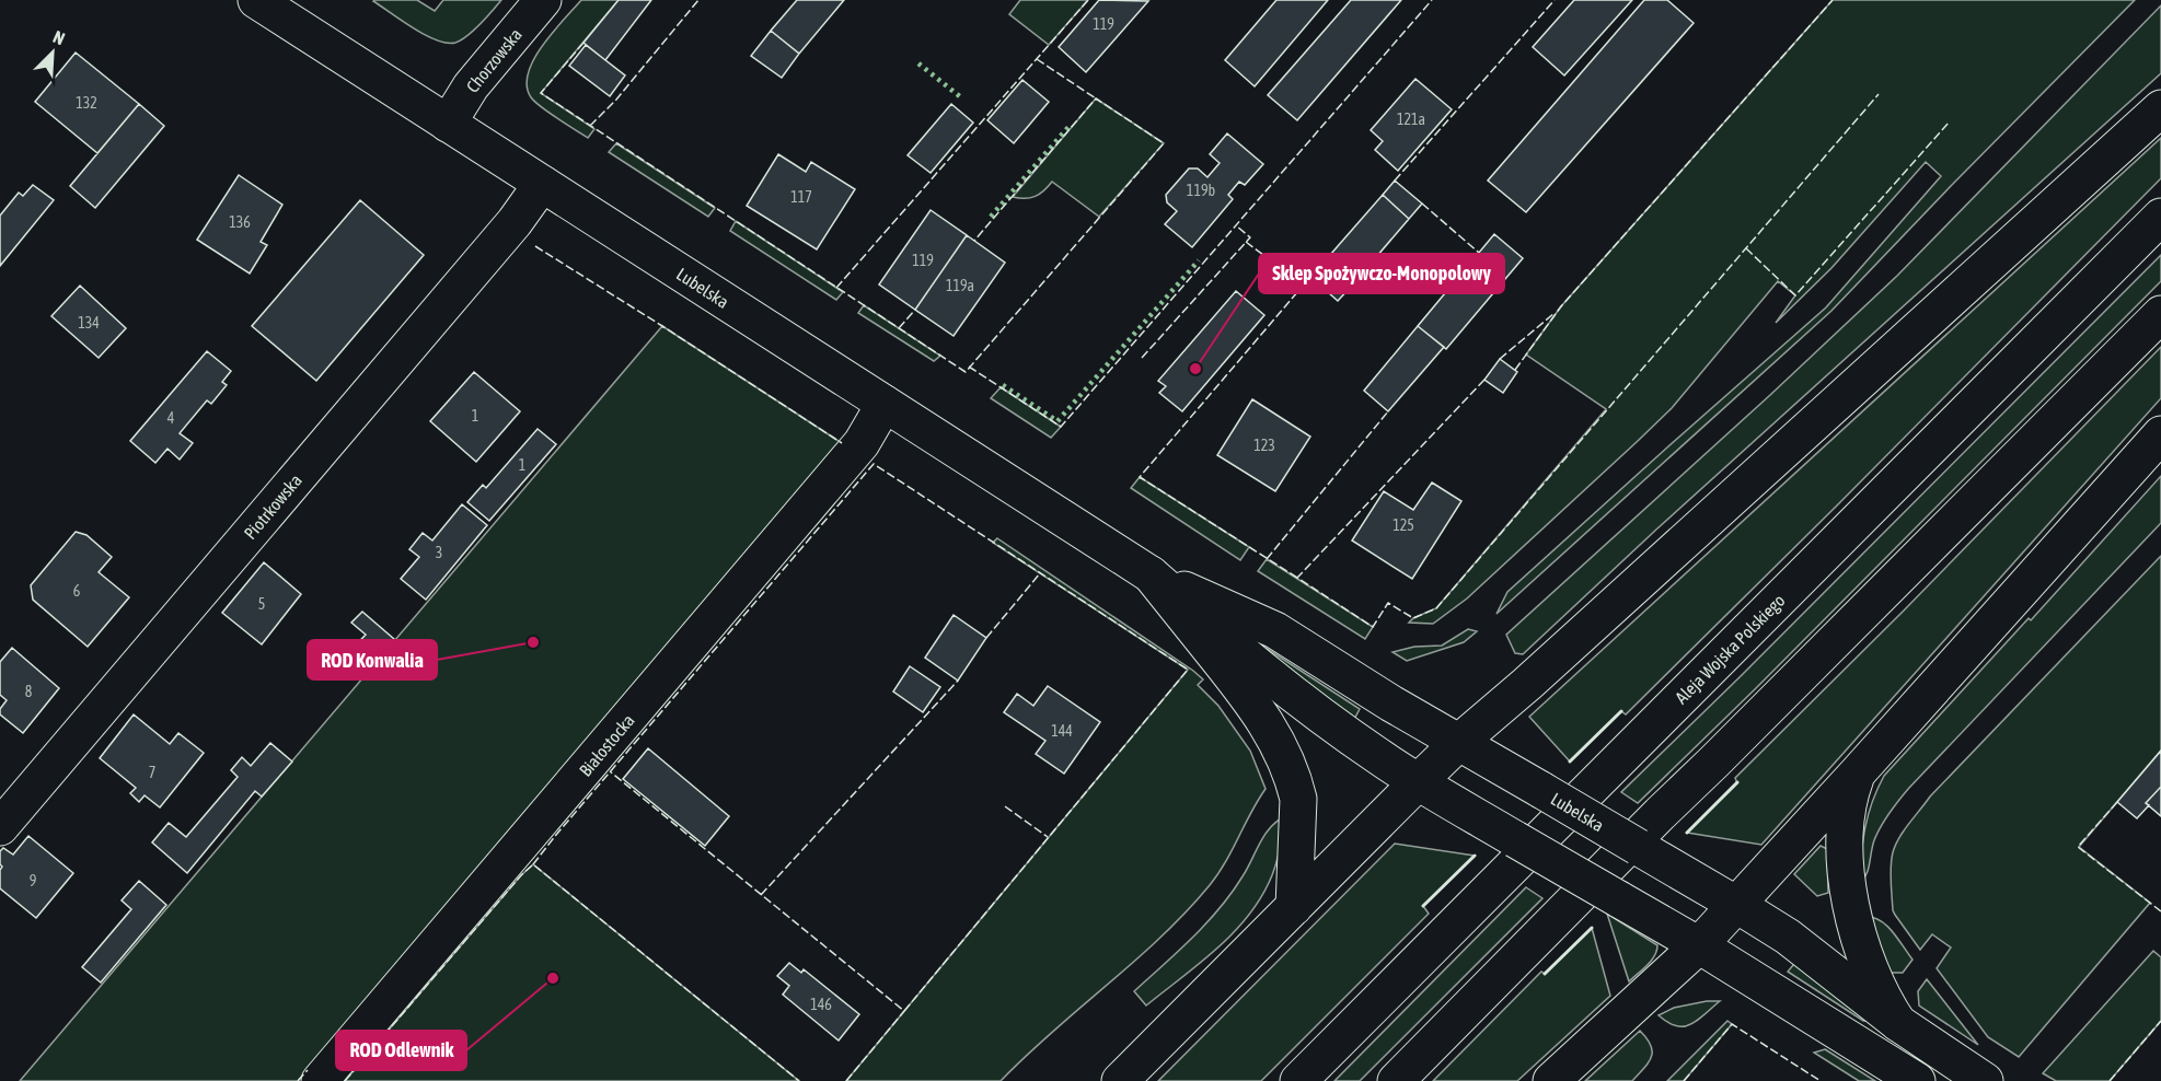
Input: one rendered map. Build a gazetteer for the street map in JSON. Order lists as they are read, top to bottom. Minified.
{"streets":{"main road":["Chorzowska","Lubelska","Piotrkowska","Aleja Wojska Polskiego","Białostocka"]},"crossings":[["Chorzowska","Lubelska"],["Lubelska","Piotrkowska"],["Lubelska","Białostocka"]],"places":["Sklep Spożywczo-Monopolowy","ROD Konwalia","ROD Odlewnik"],"house_numbers":["119","132","121a","119b","117","136","119","119a","134","1","4","123","1","125","3","6","5","8","144","7","9","146"],"north":"top right"}
